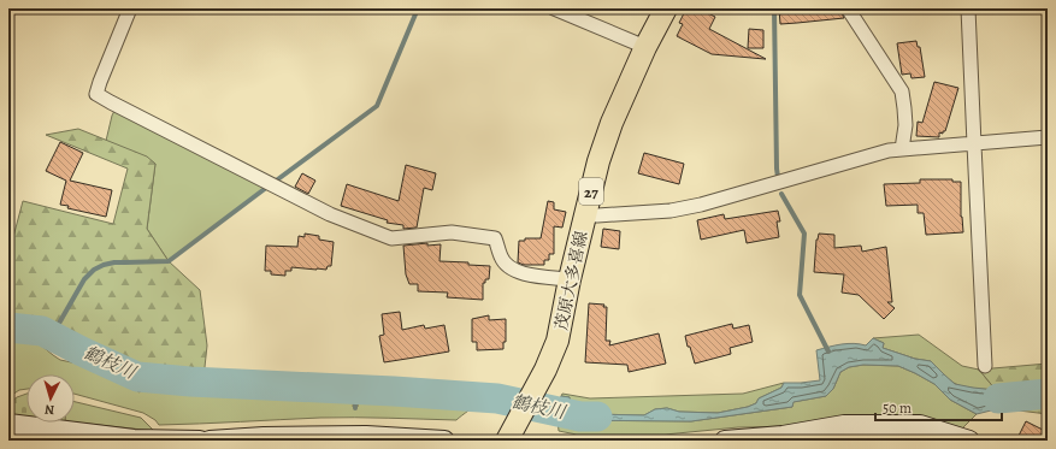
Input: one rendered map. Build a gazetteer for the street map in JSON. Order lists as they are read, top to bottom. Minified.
{"streets":{"main road":["27","茂原大多喜線"]},"water":["鶴枝川"],"scale_bar":"50 m","north":"bottom"}
